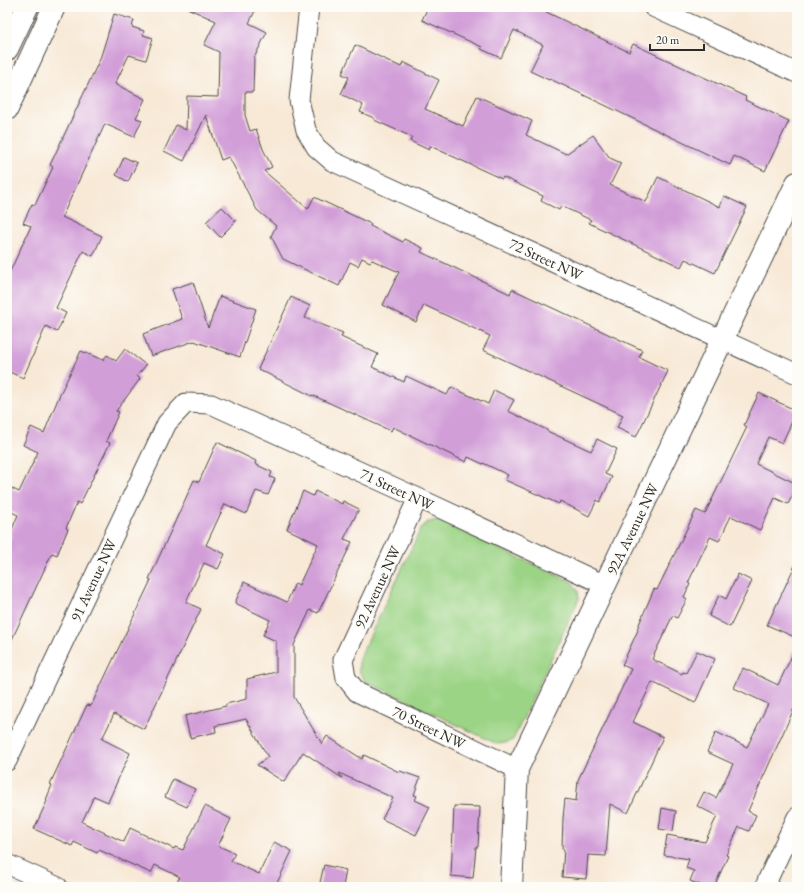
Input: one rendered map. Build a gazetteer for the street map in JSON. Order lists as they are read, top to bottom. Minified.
{"streets":{"street":["72 Street NW","71 Street NW","92A Avenue NW","91 Avenue NW","92 Avenue NW","70 Street NW"]},"crossings":[["72 Street NW","92A Avenue NW"],["71 Street NW","92A Avenue NW"],["71 Street NW","91 Avenue NW"],["71 Street NW","92 Avenue NW"],["92A Avenue NW","70 Street NW"],["92 Avenue NW","70 Street NW"]],"scale_bar":"20 m"}
